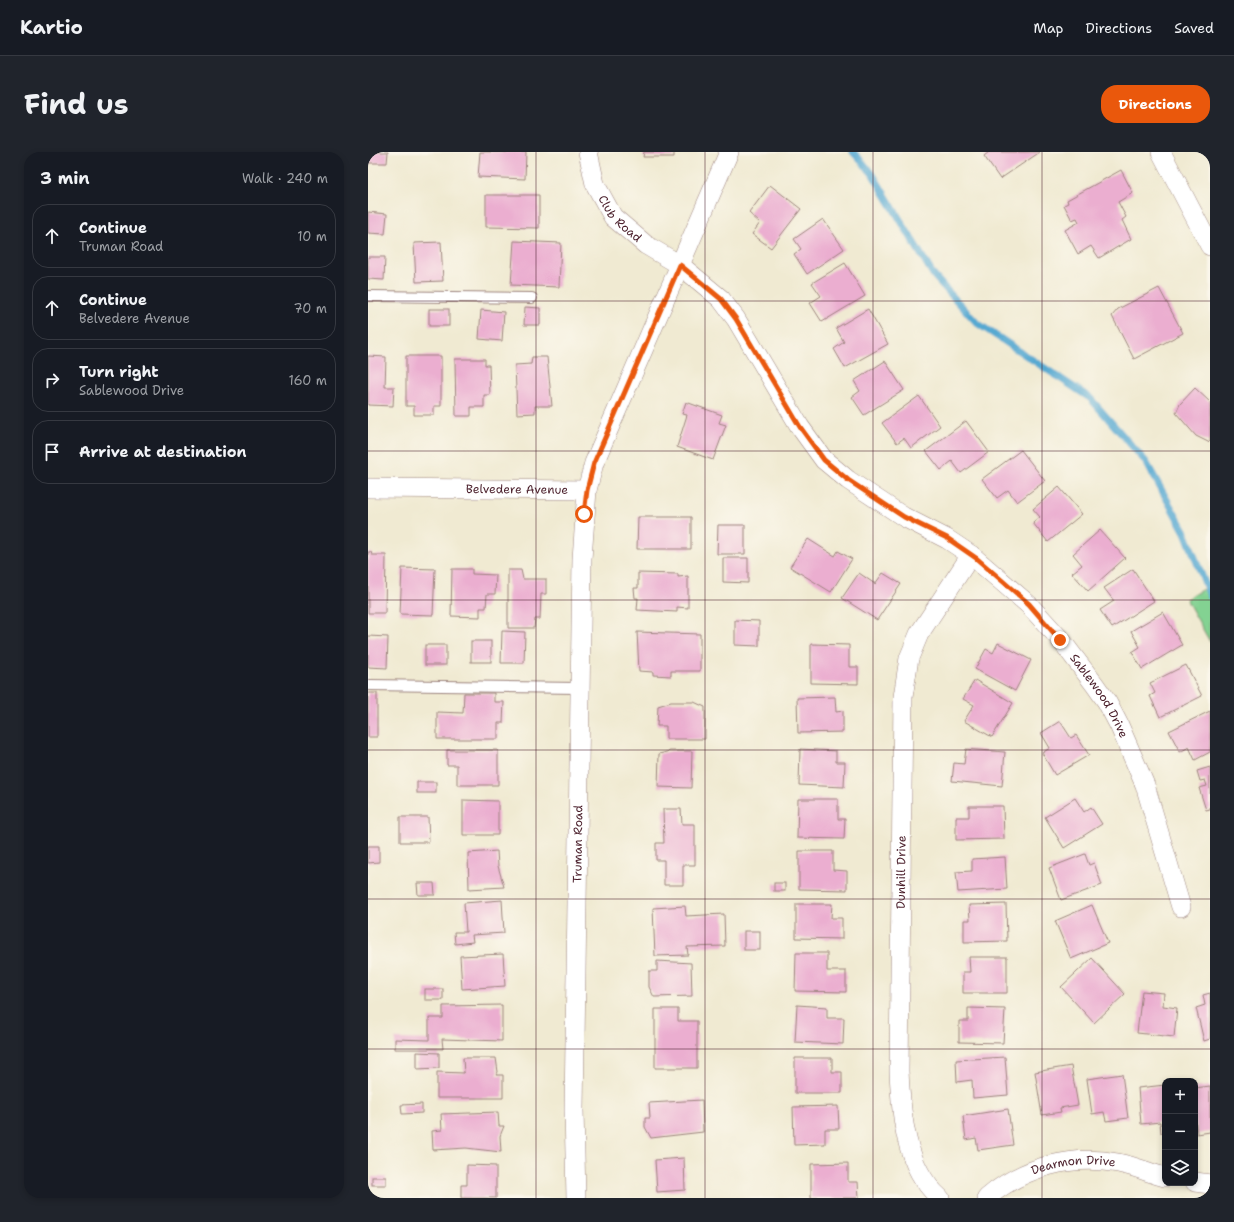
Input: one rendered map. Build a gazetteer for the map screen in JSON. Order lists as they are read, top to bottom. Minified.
{"streets":{"street":["Club Road","Belvedere Avenue","Sablewood Drive","Truman Road","Dunhill Drive","Dearmon Drive"]},"crossings":[["Club Road","Sablewood Drive"],["Belvedere Avenue","Truman Road"],["Sablewood Drive","Dunhill Drive"]],"page":{"header":"Kartio","nav":["Map","Directions","Saved"],"title":"Find us","buttons":"Directions","heading":["3 min","Walk · 240 m"],"list":[["Continue","Truman Road","10 m"],["Continue","Belvedere Avenue","70 m"],["Turn right","Sablewood Drive","160 m"],"Arrive at destination"],"map_buttons":["+","−"]}}
